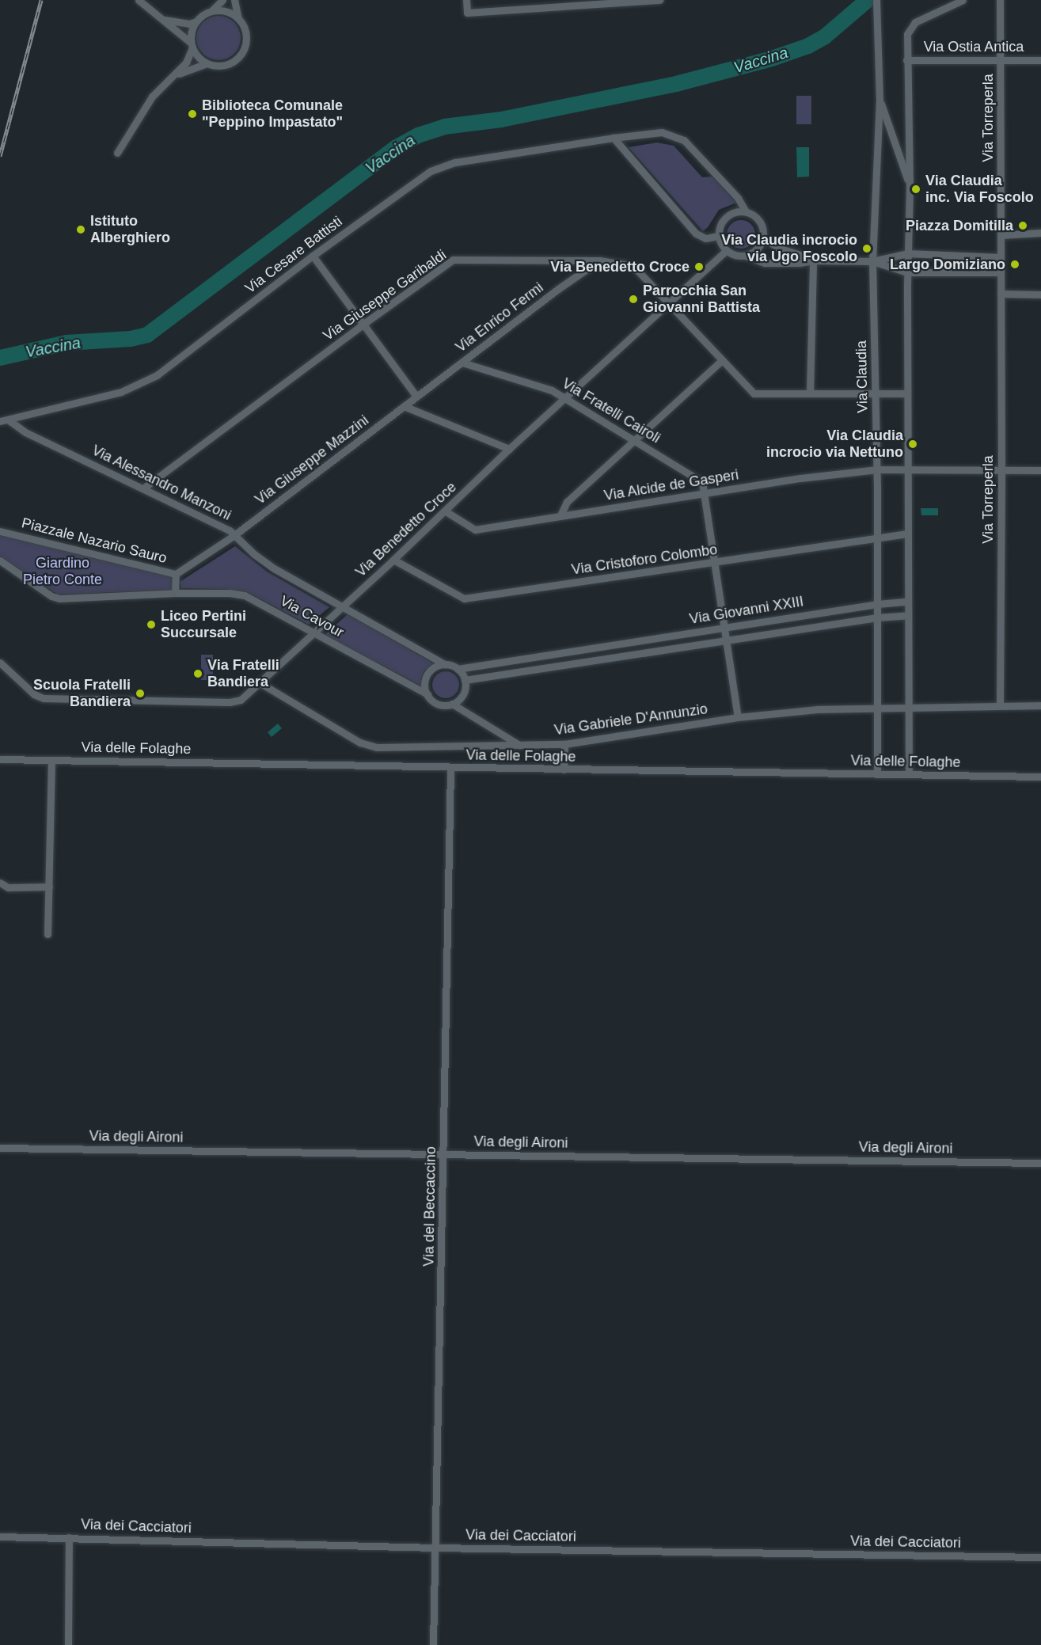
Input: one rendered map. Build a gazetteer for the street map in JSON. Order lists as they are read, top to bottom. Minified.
{"streets":{"street":["Via Ostia Antica","Via Torreperla","Via Cesare Battisti","Via Giuseppe Garibaldi","Via Enrico Fermi","Via Claudia","Via Fratelli Cairoli","Via Giuseppe Mazzini","Via Alessandro Manzoni","Via Alcide de Gasperi","Via Benedetto Croce","Piazzale Nazario Sauro","Via Cristoforo Colombo","Via Giovanni XXIII","Via Cavour","Via Gabriele D'Annunzio","Via delle Folaghe","Via degli Aironi","Via del Beccaccino","Via dei Cacciatori"]},"crossings":[["Via Ostia Antica","Via Torreperla"],["Via Torreperla","Via Alcide de Gasperi"],["Via Torreperla","Via Gabriele D'Annunzio"],["Via Cesare Battisti","Via Alessandro Manzoni"],["Via Cesare Battisti","Via Benedetto Croce"],["Via Giuseppe Garibaldi","Via Enrico Fermi"],["Via Giuseppe Garibaldi","Via Claudia"],["Via Giuseppe Garibaldi","Via Alessandro Manzoni"],["Via Giuseppe Garibaldi","Via Benedetto Croce"],["Via Enrico Fermi","Via Fratelli Cairoli"],["Via Enrico Fermi","Via Giuseppe Mazzini"],["Via Claudia","Via Alcide de Gasperi"],["Via Claudia","Via Cristoforo Colombo"],["Via Claudia","Via Giovanni XXIII"],["Via Claudia","Via Gabriele D'Annunzio"],["Via Claudia","Via delle Folaghe"],["Via Fratelli Cairoli","Via Alcide de Gasperi"],["Via Fratelli Cairoli","Via Benedetto Croce"],["Via Giuseppe Mazzini","Via Alessandro Manzoni"],["Via Giuseppe Mazzini","Piazzale Nazario Sauro"],["Via Alessandro Manzoni","Via Benedetto Croce"],["Via Alessandro Manzoni","Via Giovanni XXIII"],["Via Alessandro Manzoni","Via Cavour"],["Via Alcide de Gasperi","Via Benedetto Croce"],["Via Benedetto Croce","Via Cristoforo Colombo"],["Via Benedetto Croce","Via Cavour"],["Piazzale Nazario Sauro","Via Cavour"],["Via Giovanni XXIII","Via Cavour"],["Via delle Folaghe","Via del Beccaccino"],["Via degli Aironi","Via del Beccaccino"],["Via del Beccaccino","Via dei Cacciatori"]],"water":["Vaccina"],"parks":["Giardino Pietro Conte"],"places":["Biblioteca Comunale \"Peppino Impastato\"","Via Claudia inc. Via Foscolo","Piazza Domitilla","Istituto Alberghiero","Via Claudia incrocio via Ugo Foscolo","Largo Domiziano","Via Benedetto Croce","Parrocchia San Giovanni Battista","Via Claudia incrocio via Nettuno","Liceo Pertini Succursale","Via Fratelli Bandiera","Scuola Fratelli Bandiera"]}
